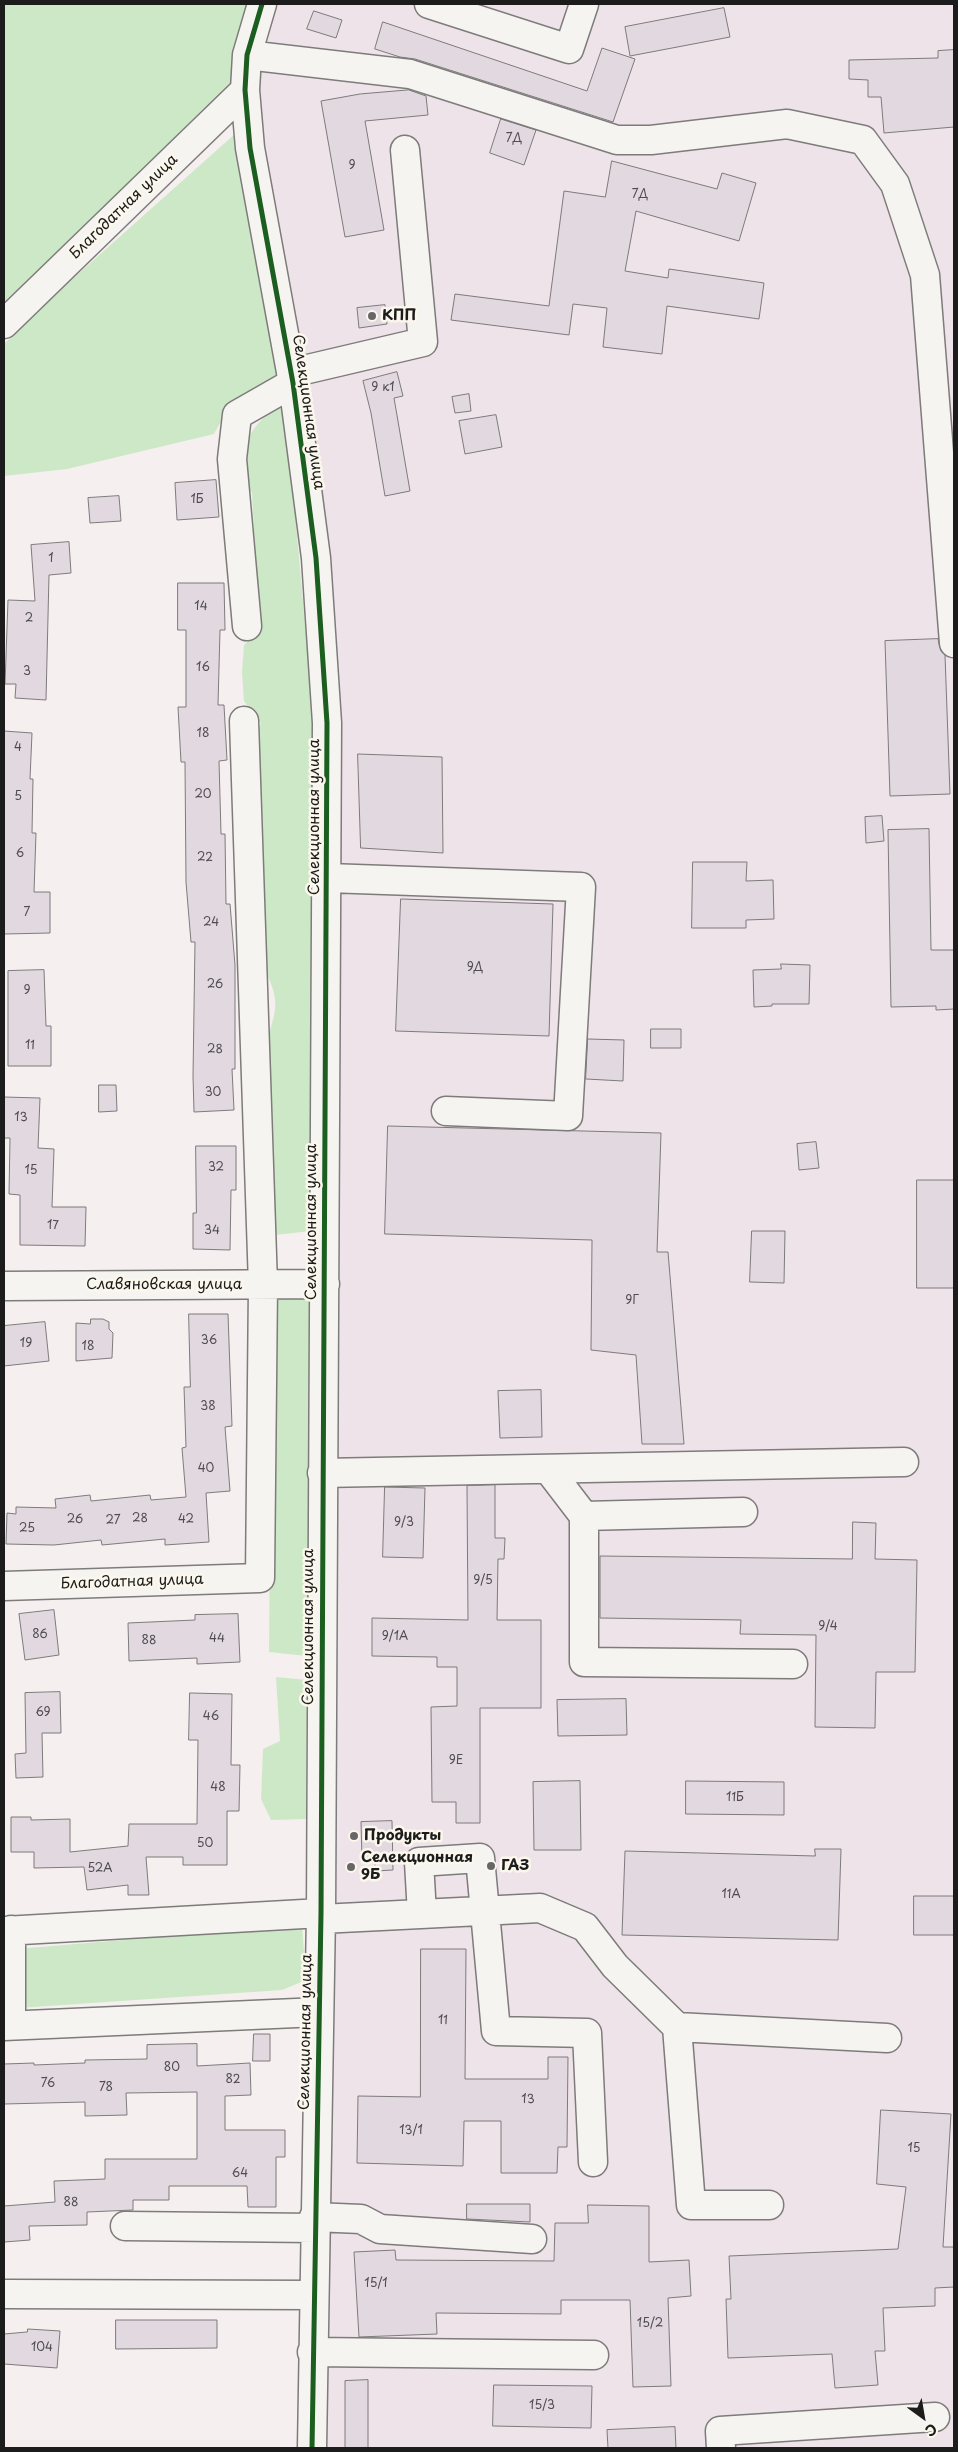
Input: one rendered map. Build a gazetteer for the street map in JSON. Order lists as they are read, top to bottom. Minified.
{"streets":{"street":["Благодатная улица","Селекционная улица","Славяновская улица"]},"crossings":[["Благодатная улица","Селекционная улица"],["Благодатная улица","Славяновская улица"],["Селекционная улица","Славяновская улица"]],"places":["КПП","Продукты","ГАЗ","Селекционная 9Б"],"house_numbers":["7Д","9","7Д","9 к1","1Б","1","14","2","16","3","18","4","20","5","6","22","7","24","9Д","26","9","11","28","30","13","32","15","17","34","9Г","36","19","18","38","40","28","26","42","27","9/3","25","9/5","9/4","86","9/1А","44","88","69","46","9Е","48","11Б","50","52А","11А","11","80","82","76","78","13","13/1","15","64","88","15/1","15/2","104","15/3"],"north":"bottom right"}
